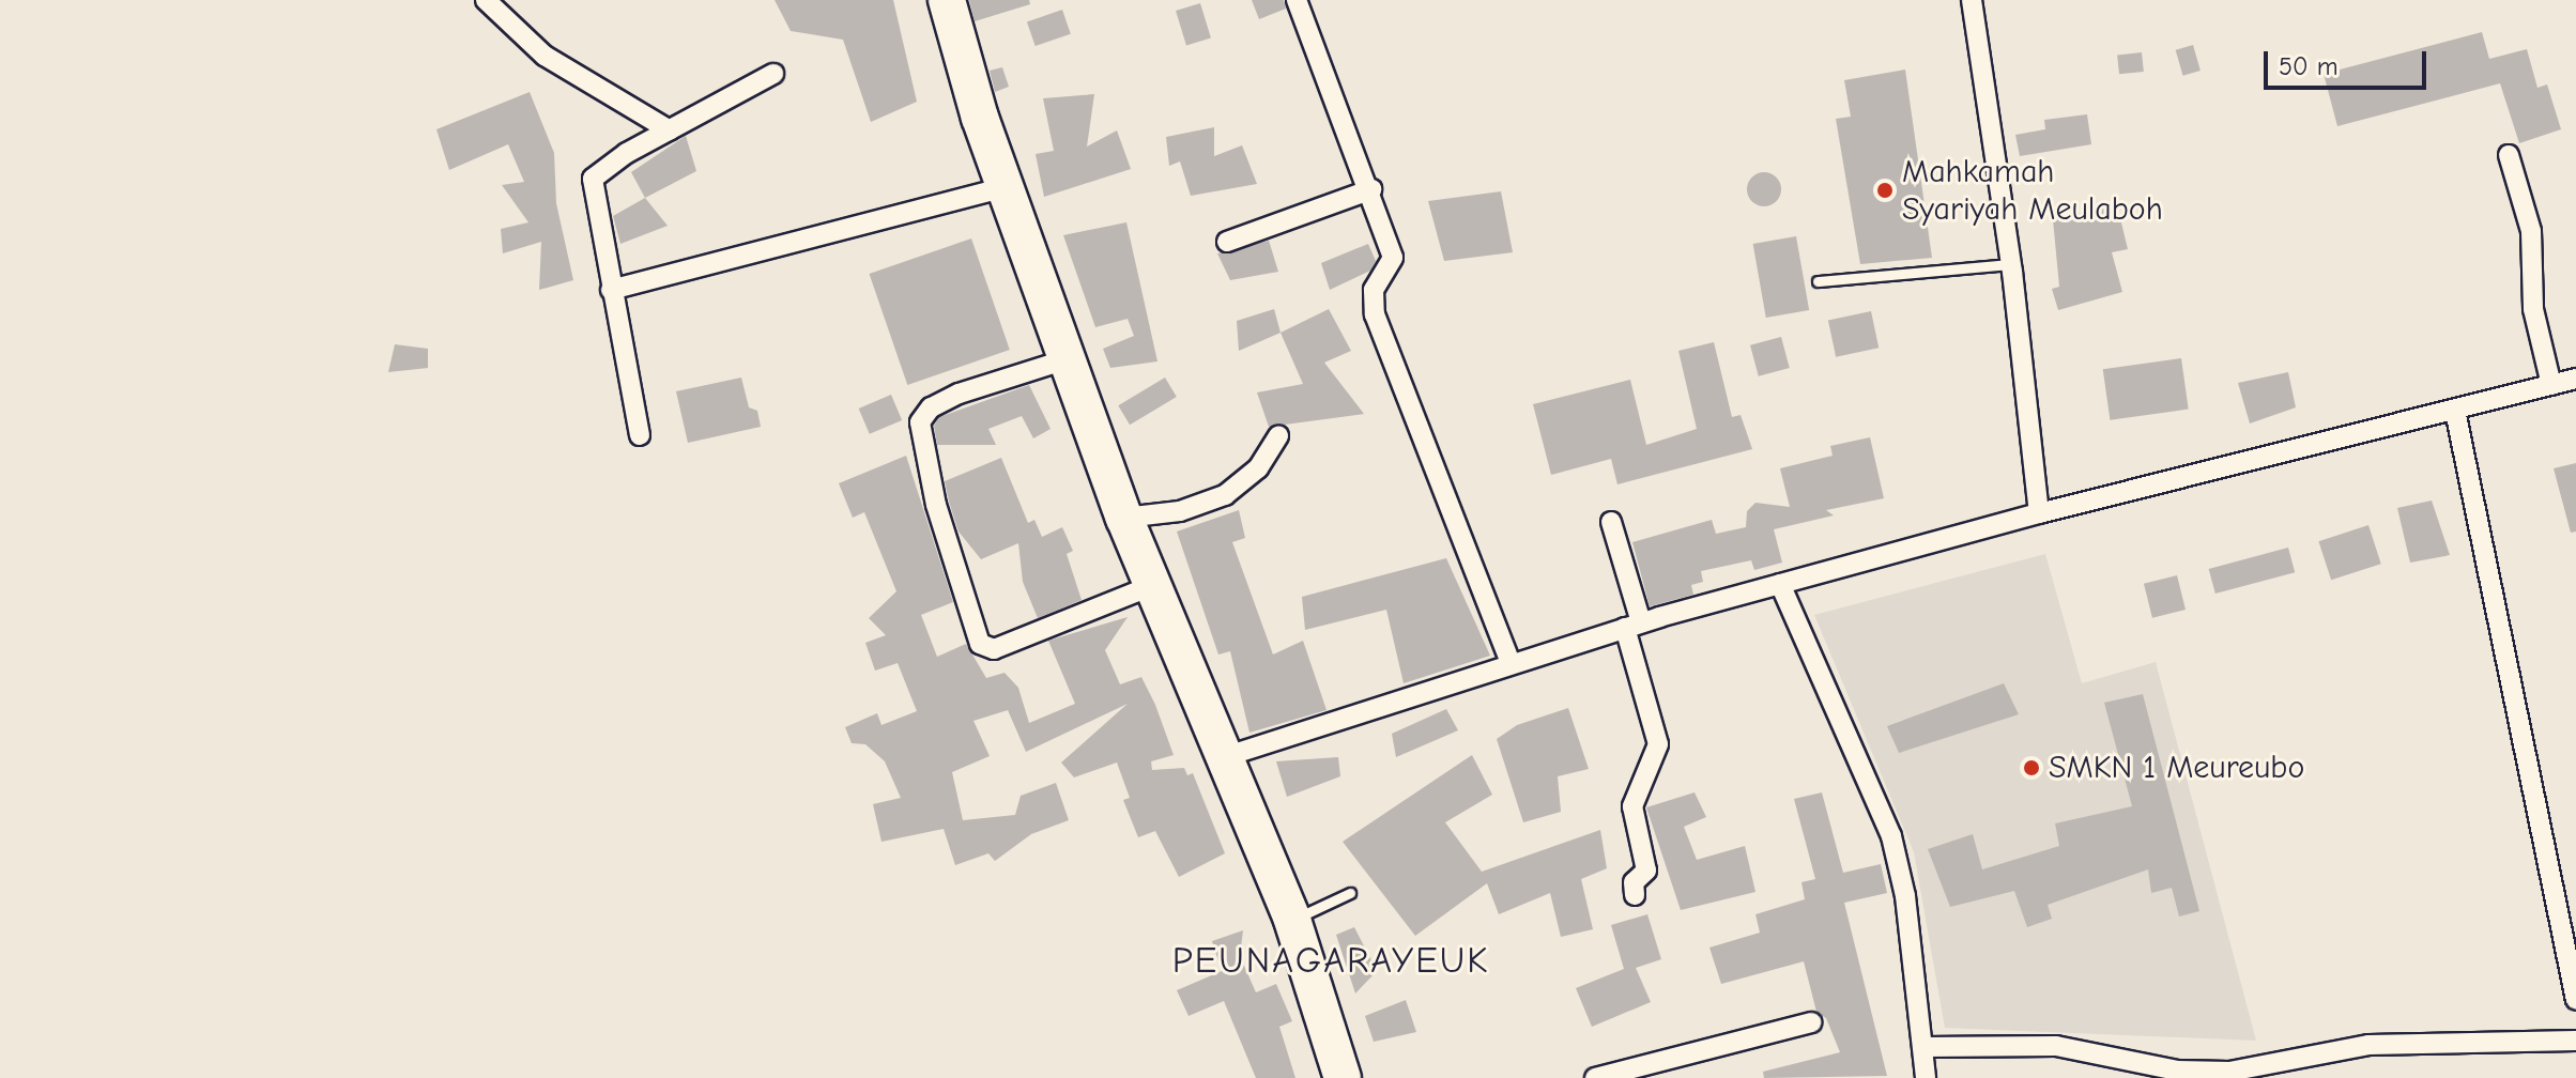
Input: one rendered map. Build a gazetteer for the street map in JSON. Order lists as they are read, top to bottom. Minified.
{"districts":["PEUNAGARAYEUK"],"places":["Mahkamah Syariyah Meulaboh","SMKN 1 Meureubo"],"scale_bar":"50 m"}
